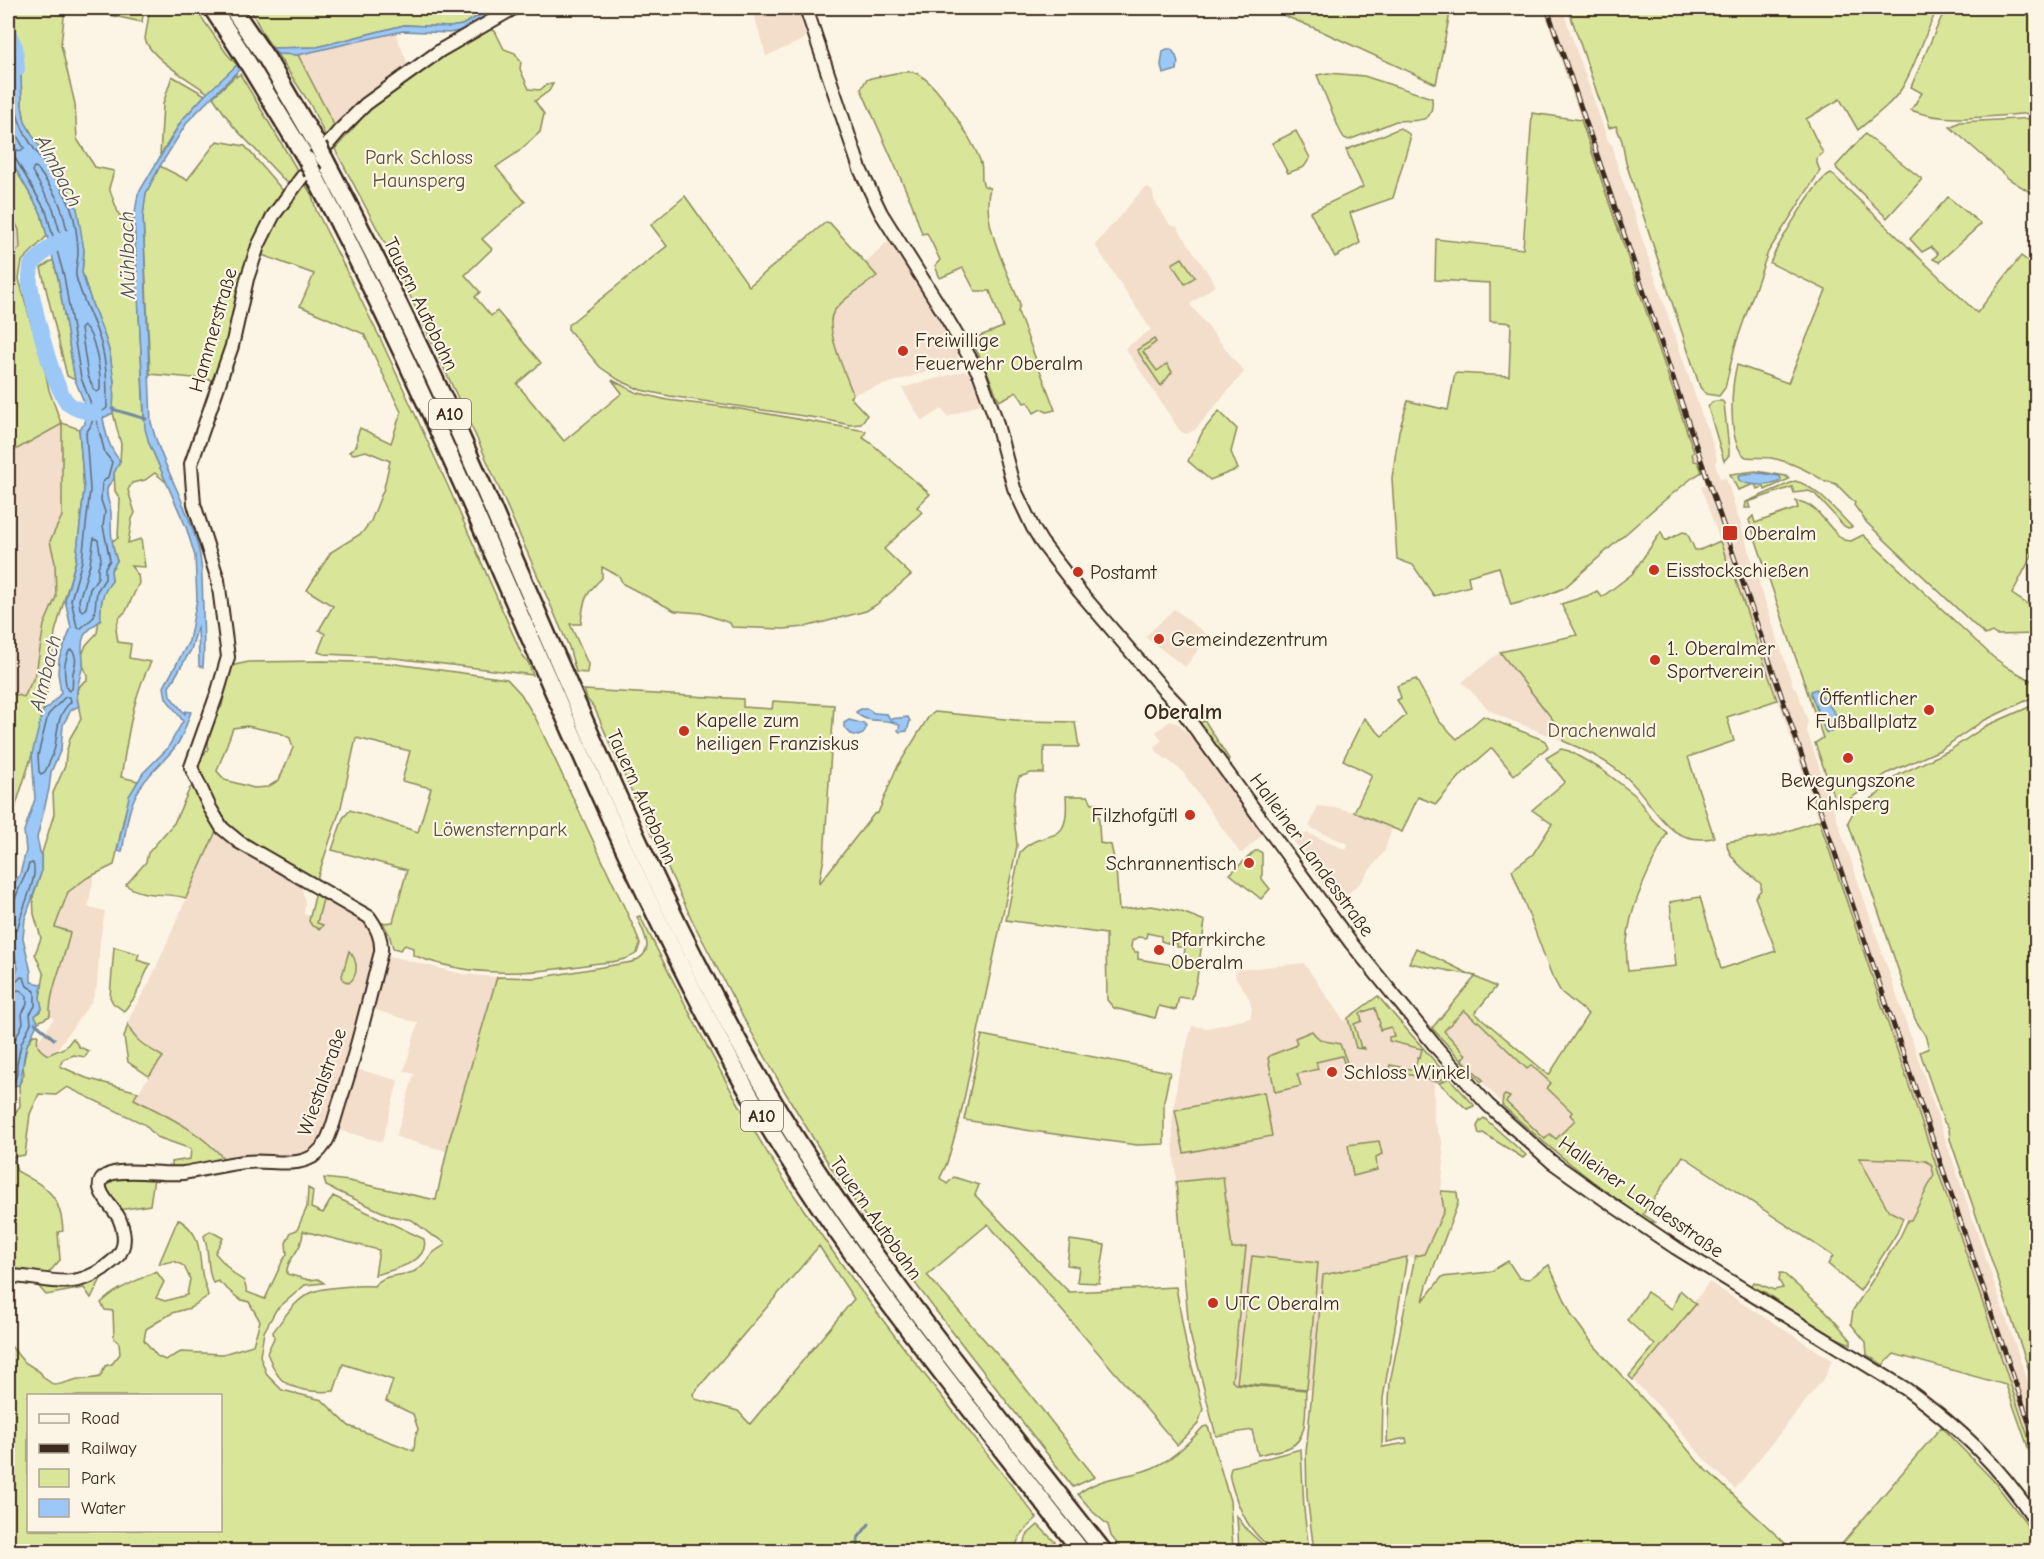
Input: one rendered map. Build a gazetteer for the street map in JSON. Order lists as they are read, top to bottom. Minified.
{"streets":{"highway":["Tauern Autobahn","A10"],"main road":["Hammerstraße","Halleiner Landesstraße","Wiestalstraße"]},"crossings":[["Hammerstraße","Wiestalstraße"]],"districts":["Oberalm"],"water":["Almbach","Mühlbach"],"parks":["Park Schloss Haunsperg","Drachenwald","Löwensternpark"],"places":{"other":["Freiwillige Feuerwehr Oberalm","Eisstockschießen","Postamt","Gemeindezentrum","1. Oberalmer Sportverein","Öffentlicher Fußballplatz","Kapelle zum heiligen Franziskus","Bewegungszone Kahlsperg","Filzhofgütl","Schrannentisch","Pfarrkirche Oberalm","Schloss Winkel","UTC Oberalm"],"transit":["Oberalm"]},"legend":["Road","Railway","Park","Water"]}
